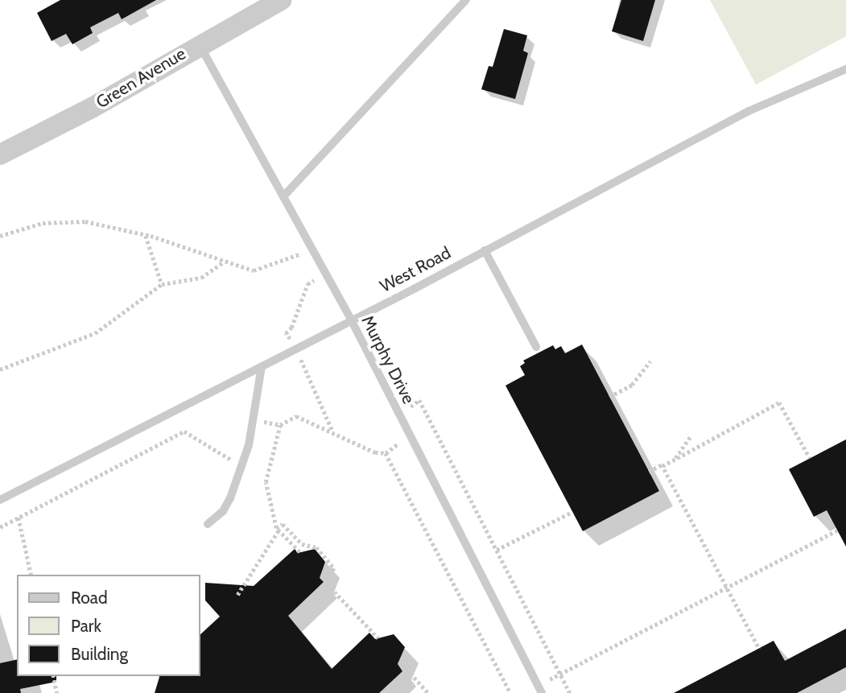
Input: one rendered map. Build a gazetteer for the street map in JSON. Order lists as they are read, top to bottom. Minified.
{"streets":{"street":["Green Avenue"],"lane":["West Road","Murphy Drive"]},"crossings":[["Green Avenue","Murphy Drive"],["West Road","Murphy Drive"]],"legend":["Road","Park","Building"]}
